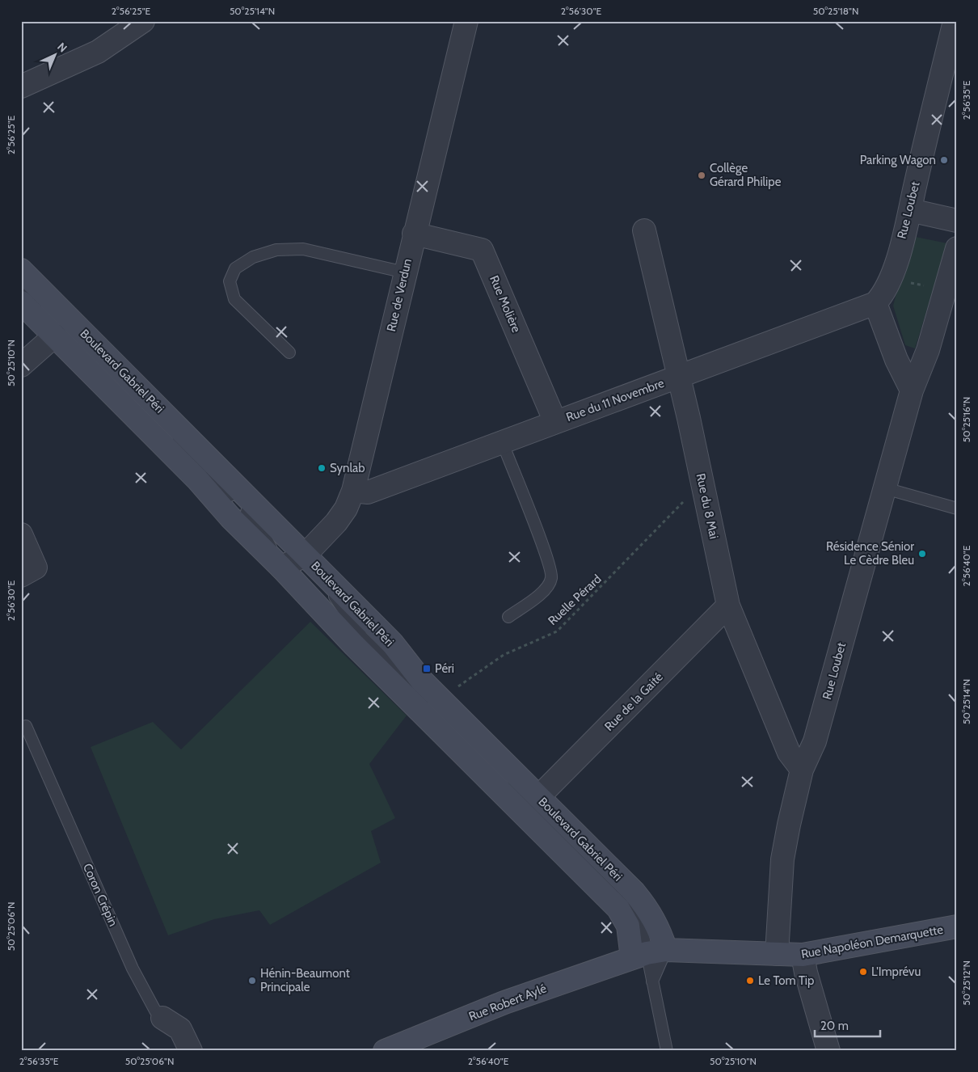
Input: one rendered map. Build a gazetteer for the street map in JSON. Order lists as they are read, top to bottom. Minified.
{"streets":{"main road":["Boulevard Gabriel Péri","Rue Napoléon Demarquette","Rue Robert Aylé"],"street":["Rue Loubet","Rue de Verdun","Rue Molière","Rue du 11 Novembre","Rue du 8 Mai","Rue de la Gaité","Coron Crépin"],"path":["Ruelle Pérard"]},"crossings":[["Rue Loubet","Rue du 11 Novembre"],["Rue Loubet","Rue du 8 Mai"],["Rue Loubet","Rue Napoléon Demarquette"],["Rue de Verdun","Rue Molière"],["Rue de Verdun","Boulevard Gabriel Péri"],["Rue de Verdun","Rue du 11 Novembre"],["Rue Molière","Rue du 11 Novembre"],["Boulevard Gabriel Péri","Ruelle Pérard"],["Boulevard Gabriel Péri","Rue de la Gaité"],["Boulevard Gabriel Péri","Rue Napoléon Demarquette"],["Boulevard Gabriel Péri","Rue Robert Aylé"],["Rue du 11 Novembre","Rue du 8 Mai"],["Rue du 8 Mai","Ruelle Pérard"],["Rue du 8 Mai","Rue de la Gaité"],["Rue Napoléon Demarquette","Rue Robert Aylé"]],"places":{"other":["Parking Wagon","Collège Gérard Philipe","Synlab","Résidence Sénior Le Cèdre Bleu","L'Imprévu","Hénin-Beaumont Principale","Le Tom Tip"],"transit":["Péri"]},"scale_bar":"20 m","north":"top right","coordinates":["2°56'25\"E","50°25'14\"N","2°56'30\"E","50°25'18\"N","2°56'35\"E","50°25'10\"N","50°25'16\"N","2°56'40\"E","50°25'06\"N","50°25'12\"N"]}
